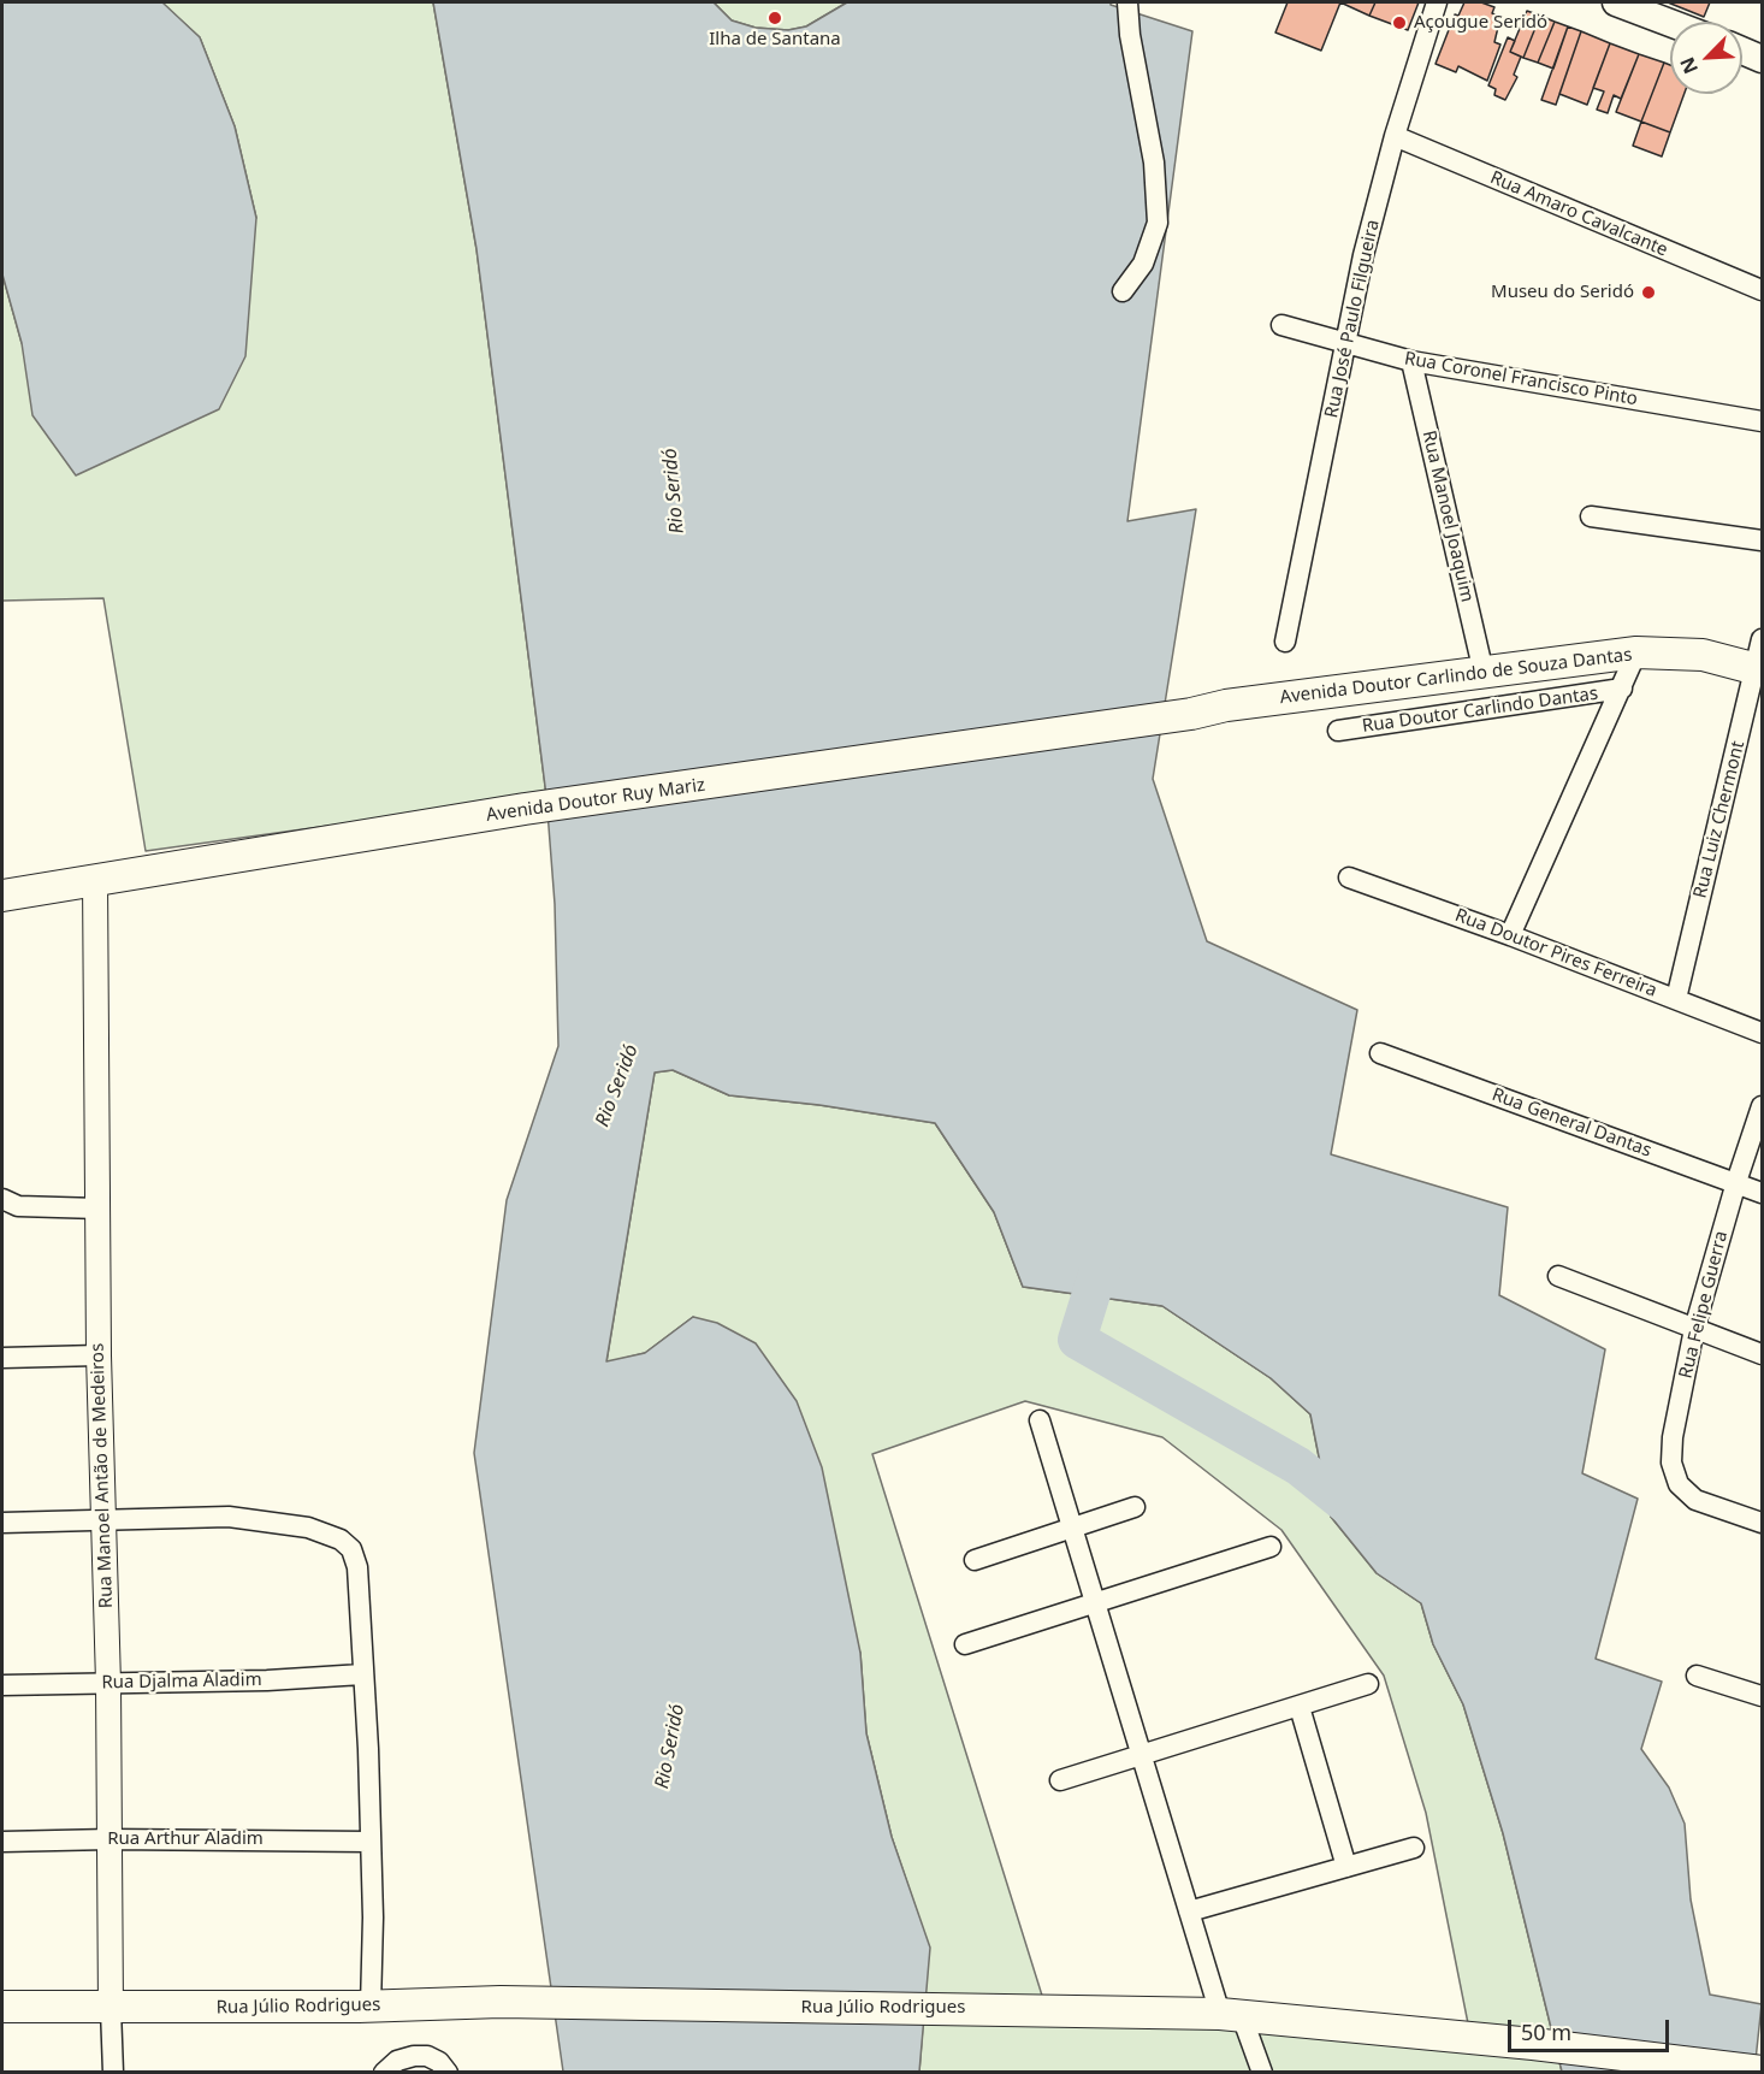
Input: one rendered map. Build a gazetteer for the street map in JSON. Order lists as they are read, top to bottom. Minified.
{"streets":{"main road":["Avenida Doutor Carlindo de Souza Dantas","Avenida Doutor Ruy Mariz","Rua Júlio Rodrigues"],"street":["Rua Amaro Cavalcante","Rua José Paulo Filgueira","Rua Coronel Francisco Pinto","Rua Manoel Joaquim","Rua Doutor Carlindo Dantas","Rua Luiz Chermont","Rua Doutor Pires Ferreira","Rua General Dantas","Rua Felipe Guerra","Rua Manoel Antão de Medeiros","Rua Djalma Aladim","Rua Arthur Aladim"]},"crossings":[["Rua Amaro Cavalcante","Rua José Paulo Filgueira"],["Rua José Paulo Filgueira","Rua Coronel Francisco Pinto"],["Rua Coronel Francisco Pinto","Rua Manoel Joaquim"],["Rua Manoel Joaquim","Avenida Doutor Carlindo de Souza Dantas"],["Avenida Doutor Carlindo de Souza Dantas","Avenida Doutor Ruy Mariz"],["Avenida Doutor Carlindo de Souza Dantas","Rua Luiz Chermont"],["Avenida Doutor Ruy Mariz","Rua Manoel Antão de Medeiros"],["Rua Luiz Chermont","Rua Doutor Pires Ferreira"],["Rua General Dantas","Rua Felipe Guerra"],["Rua Manoel Antão de Medeiros","Rua Djalma Aladim"],["Rua Manoel Antão de Medeiros","Rua Arthur Aladim"],["Rua Manoel Antão de Medeiros","Rua Júlio Rodrigues"]],"water":["Rio Seridó"],"places":["Ilha de Santana","Açougue Seridó","Museu do Seridó"],"scale_bar":"50 m","north":"bottom left"}
